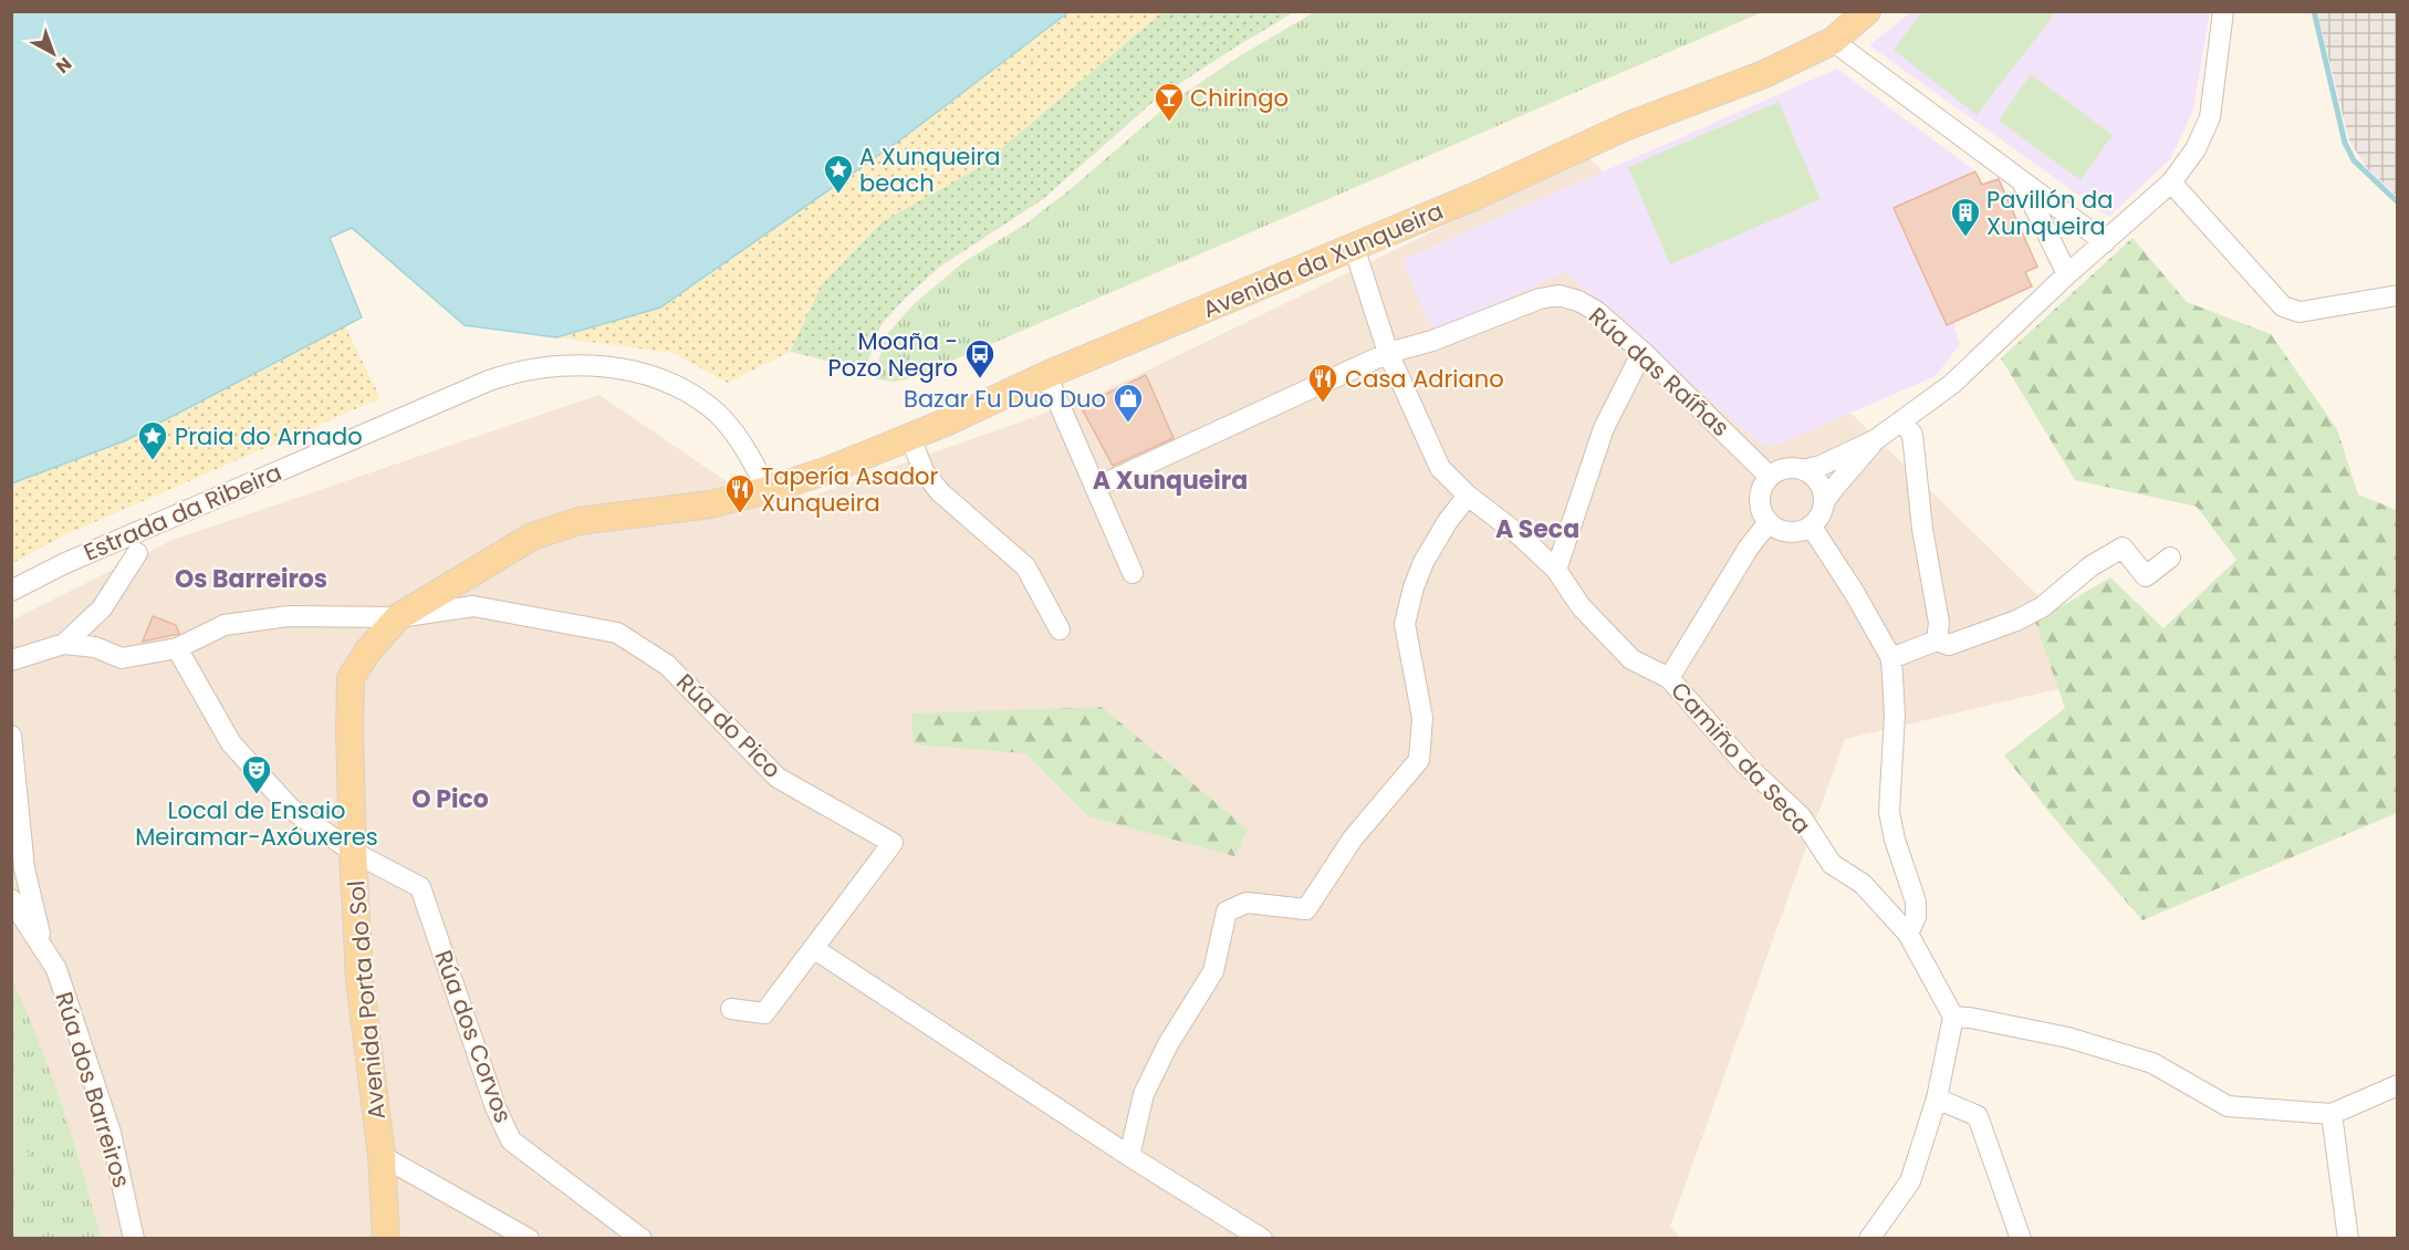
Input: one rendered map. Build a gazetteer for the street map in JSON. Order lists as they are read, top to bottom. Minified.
{"streets":{"main road":["Avenida da Xunqueira","Avenida Porta do Sol"],"street":["Rúa das Raíñas","Estrada da Ribeira","Rúa do Pico","Camiño da Seca","Rúa dos Corvos","Rúa dos Barreiros"]},"crossings":[["Avenida da Xunqueira","Estrada da Ribeira"],["Avenida da Xunqueira","Camiño da Seca"],["Avenida da Xunqueira","Avenida Porta do Sol"],["Rúa das Raíñas","Camiño da Seca"],["Estrada da Ribeira","Avenida Porta do Sol"],["Rúa do Pico","Avenida Porta do Sol"],["Avenida Porta do Sol","Rúa dos Corvos"]],"districts":["A Xunqueira","A Seca","Os Barreiros","O Pico"],"places":{"bar":["Chiringo"],"place":["A Xunqueira beach","Praia do Arnado"],"building":["Pavillón da Xunqueira"],"bus stop":["Moaña - Pozo Negro"],"restaurant":["Casa Adriano","Tapería Asador Xunqueira"],"shop":["Bazar Fu Duo Duo"],"theatre":["Local de Ensaio Meiramar-Axóuxeres"]},"north":"bottom right"}
